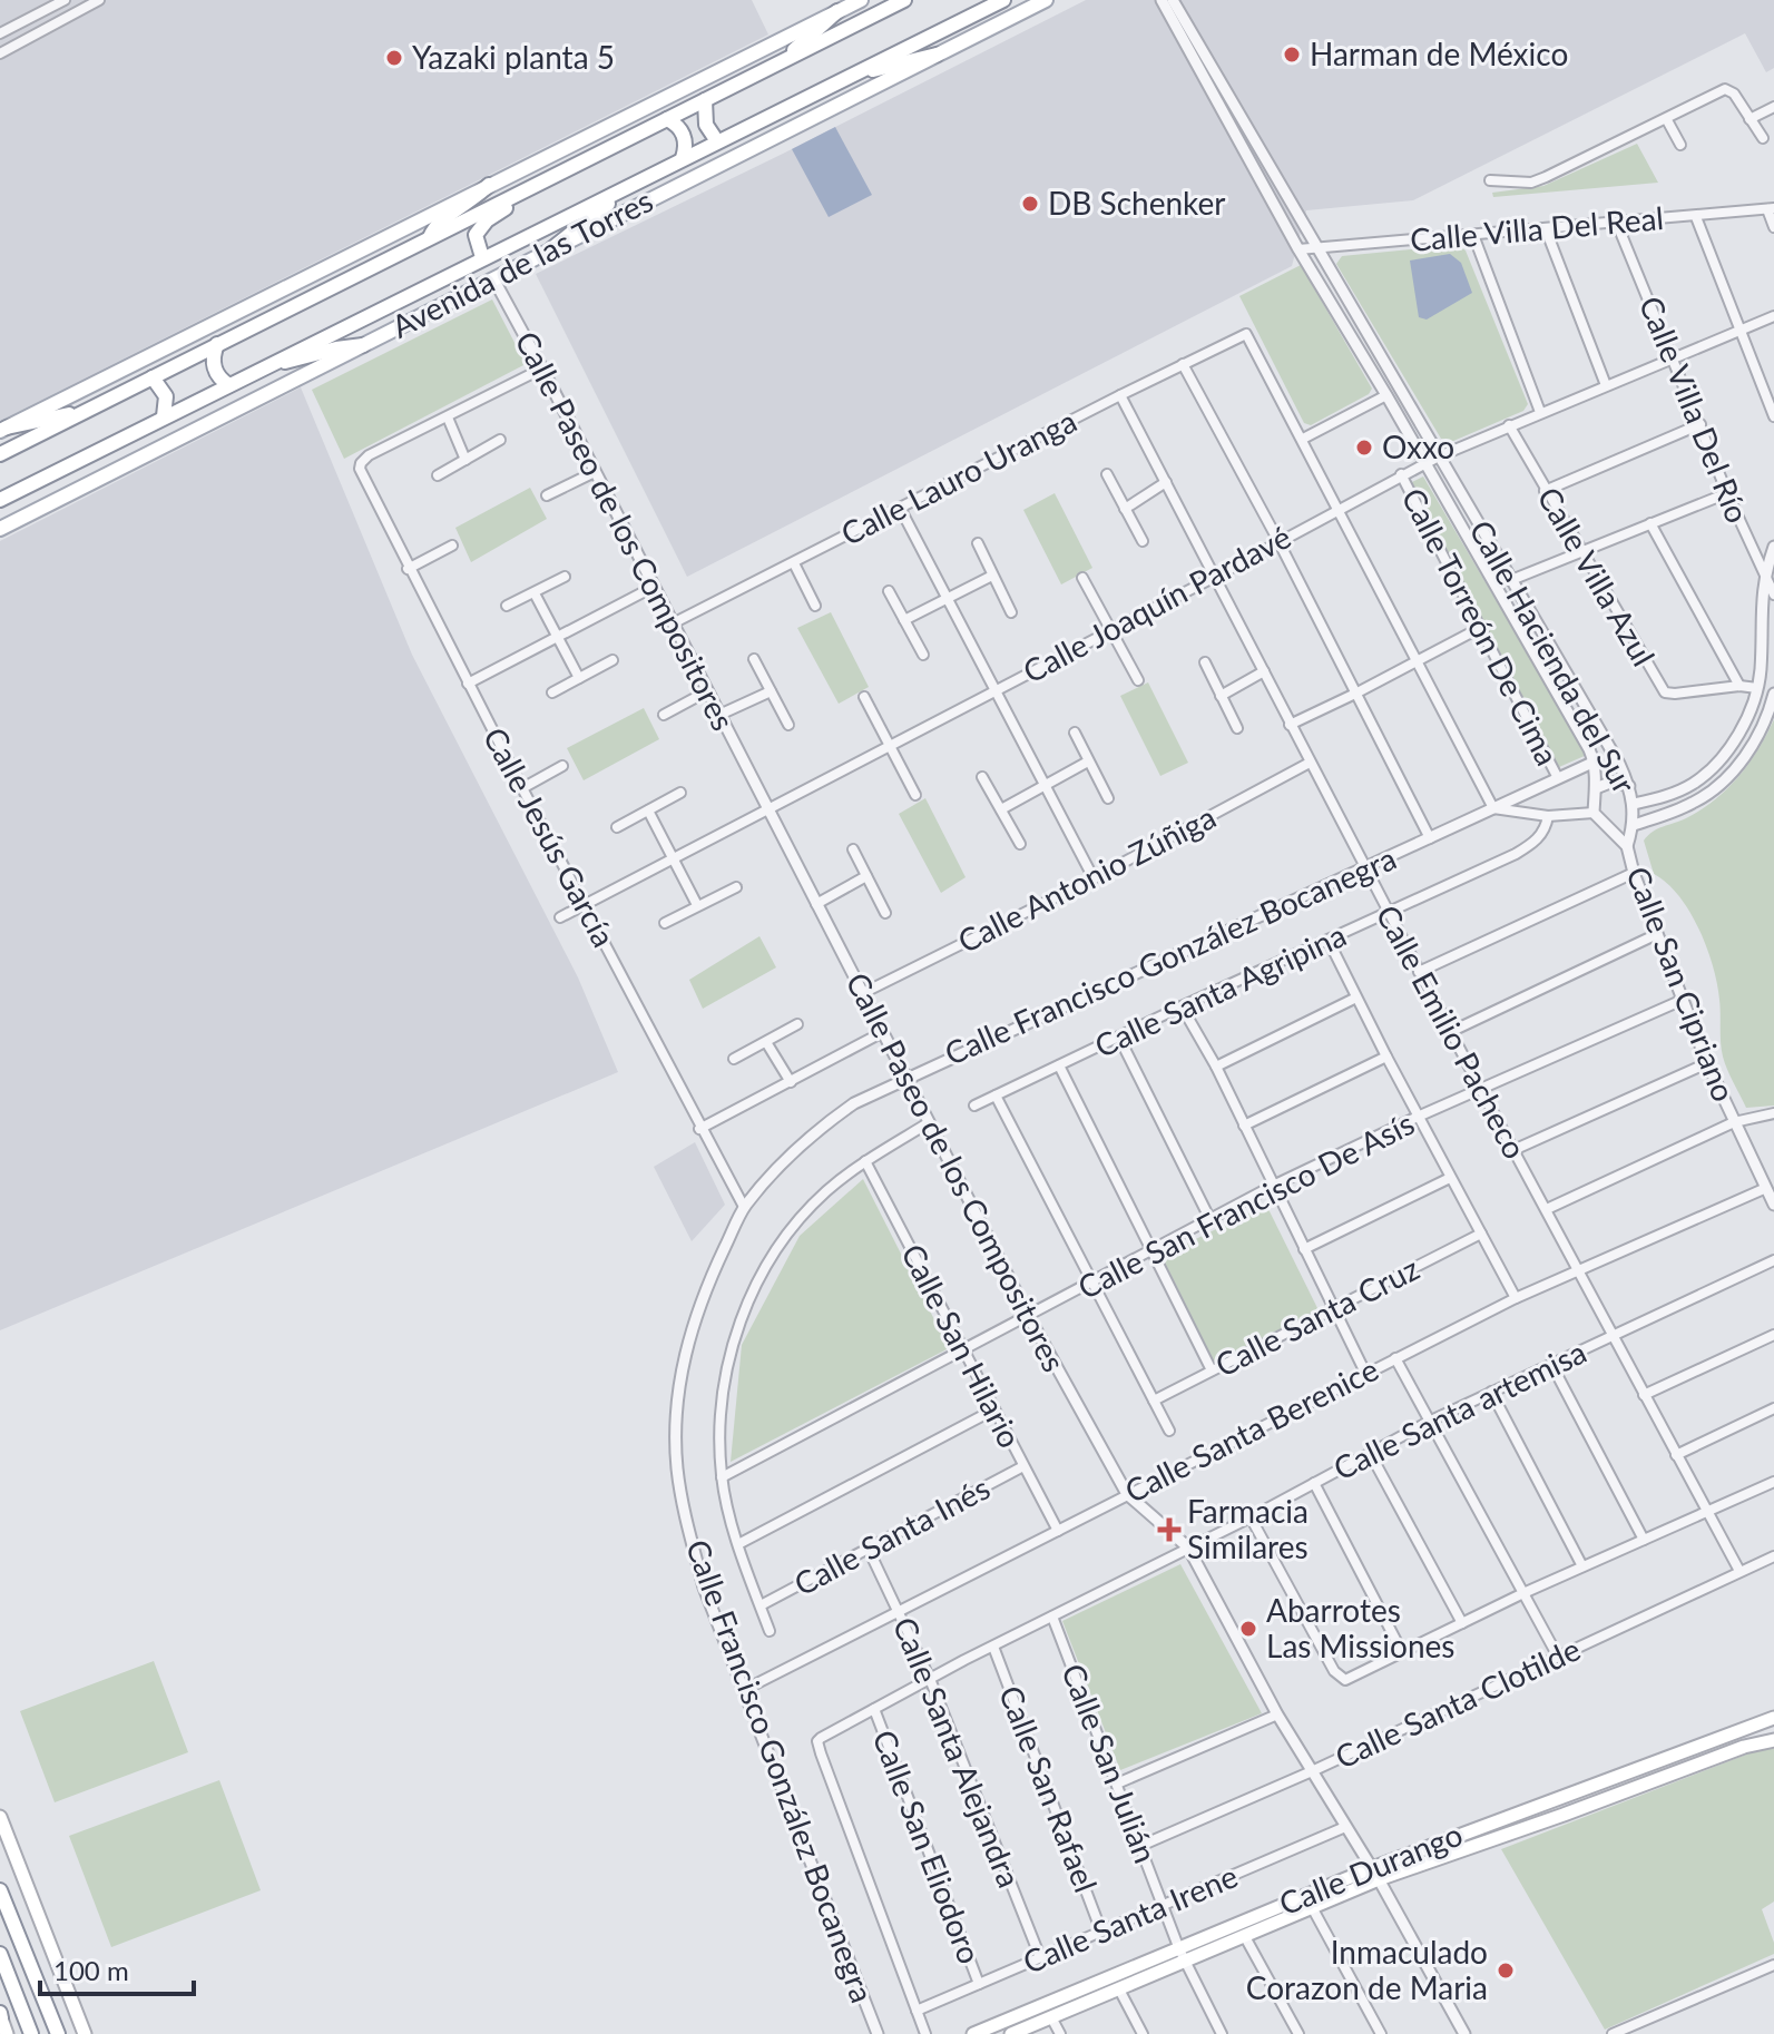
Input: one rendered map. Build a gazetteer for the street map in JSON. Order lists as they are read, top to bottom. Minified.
{"streets":{"main road":["Avenida de las Torres","Calle Durango"],"street":["Calle Villa Del Real","Calle Villa Del Río","Calle Lauro Uranga","Calle Paseo de los Compositores","Calle Villa Azul","Calle Joaquín Pardavé","Calle Torreón De Cima","Calle Hacienda del Sur","Calle Jesús García","Calle Antonio Zúñiga","Calle Francisco González Bocanegra","Calle San Cipriano","Calle Santa Agripina","Calle Emilio Pacheco","Calle San Francisco De Asís","Calle Santa Cruz","Calle San Hilario","Calle Santa artemisa","Calle Santa Berenice","Calle Santa Inés","Calle Santa Clotilde","Calle Santa Alejandra","Calle San Julián","Calle San Rafael","Calle San Eliodoro","Calle Santa Irene"]},"crossings":[["Calle Villa Del Real","Calle Villa Del Río"],["Calle Villa Del Real","Calle Hacienda del Sur"],["Avenida de las Torres","Calle Paseo de los Compositores"],["Calle Villa Del Río","Calle Joaquín Pardavé"],["Calle Lauro Uranga","Calle Paseo de los Compositores"],["Calle Lauro Uranga","Calle Emilio Pacheco"],["Calle Paseo de los Compositores","Calle Joaquín Pardavé"],["Calle Paseo de los Compositores","Calle Antonio Zúñiga"],["Calle Paseo de los Compositores","Calle Francisco González Bocanegra"],["Calle Paseo de los Compositores","Calle San Francisco De Asís"],["Calle Paseo de los Compositores","Calle Santa artemisa"],["Calle Paseo de los Compositores","Calle Santa Berenice"],["Calle Paseo de los Compositores","Calle Santa Clotilde"],["Calle Paseo de los Compositores","Calle Durango"],["Calle Paseo de los Compositores","Calle Santa Irene"],["Calle Villa Azul","Calle Joaquín Pardavé"],["Calle Joaquín Pardavé","Calle Torreón De Cima"],["Calle Joaquín Pardavé","Calle Hacienda del Sur"],["Calle Joaquín Pardavé","Calle Jesús García"],["Calle Joaquín Pardavé","Calle Emilio Pacheco"],["Calle Torreón De Cima","Calle Francisco González Bocanegra"],["Calle Hacienda del Sur","Calle Francisco González Bocanegra"],["Calle Hacienda del Sur","Calle San Cipriano"],["Calle Jesús García","Calle Francisco González Bocanegra"],["Calle Antonio Zúñiga","Calle Emilio Pacheco"],["Calle Francisco González Bocanegra","Calle Emilio Pacheco"],["Calle Francisco González Bocanegra","Calle Santa Berenice"],["Calle San Cipriano","Calle Emilio Pacheco"],["Calle San Cipriano","Calle San Francisco De Asís"],["Calle San Cipriano","Calle Santa Berenice"],["Calle Santa Agripina","Calle Emilio Pacheco"],["Calle Emilio Pacheco","Calle San Francisco De Asís"],["Calle Emilio Pacheco","Calle Santa artemisa"],["Calle Emilio Pacheco","Calle Santa Berenice"],["Calle Emilio Pacheco","Calle Santa Clotilde"],["Calle San Francisco De Asís","Calle San Hilario"],["Calle San Hilario","Calle Santa Berenice"],["Calle San Hilario","Calle Santa Inés"],["Calle Santa artemisa","Calle Santa Alejandra"],["Calle Santa artemisa","Calle San Julián"],["Calle Santa artemisa","Calle San Rafael"],["Calle Santa artemisa","Calle San Eliodoro"],["Calle Santa artemisa","Calle Santa Irene"],["Calle Santa Berenice","Calle Santa Alejandra"],["Calle Santa Inés","Calle Santa Alejandra"],["Calle Santa Clotilde","Calle San Julián"],["Calle Santa Alejandra","Calle Santa Irene"],["Calle San Julián","Calle Durango"],["Calle San Julián","Calle Santa Irene"],["Calle San Rafael","Calle Santa Irene"],["Calle San Eliodoro","Calle Santa Irene"]],"places":{"other":["Harman de México","Yazaki planta 5","DB Schenker","Oxxo","Abarrotes Las Missiones","Inmaculado Corazon de Maria"],"health":["Farmacia Similares"]},"scale_bar":"100 m"}
